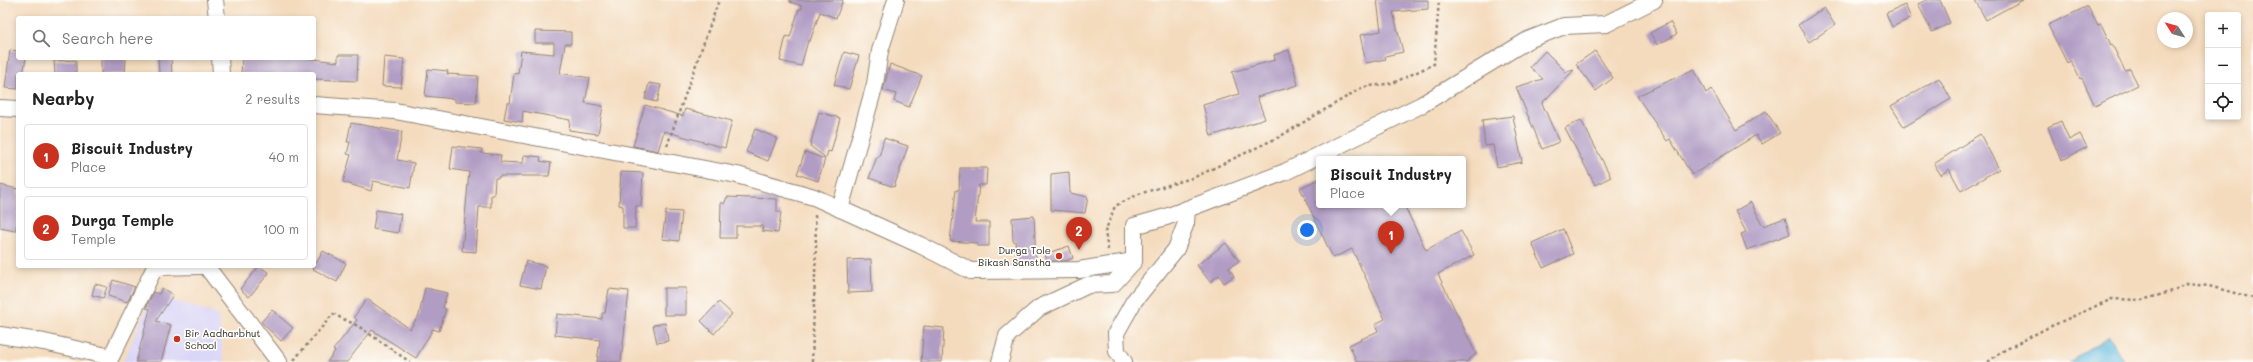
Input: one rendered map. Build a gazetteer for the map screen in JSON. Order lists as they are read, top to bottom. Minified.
{"places":["Durga Tole Bikash Sanstha","Bir Aadharbhut School"],"north":"top left","page":{"map_buttons":["+","−"],"search":"Search here","heading":["Nearby","2 results"],"list":[{"mark":"1","name":"Biscuit Industry","note":"Place","value":"40 m"},{"mark":"2","name":"Durga Temple","note":"Temple","value":"100 m"}],"popup":["Biscuit Industry","Place"],"pins":["2","1"]}}
